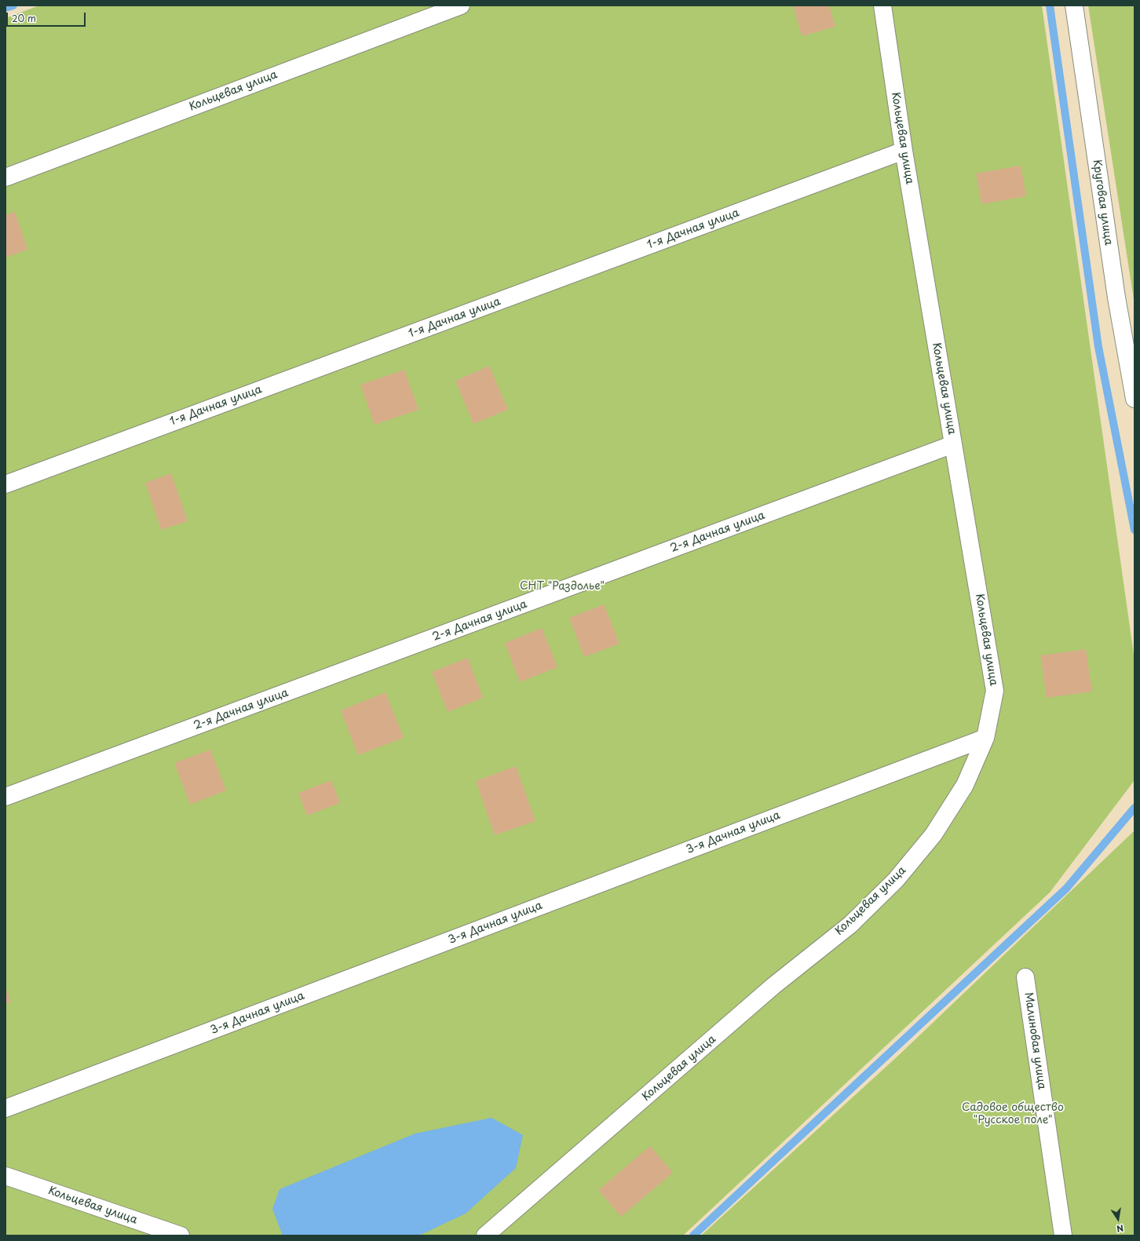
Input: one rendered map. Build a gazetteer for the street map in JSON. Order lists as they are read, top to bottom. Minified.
{"streets":{"street":["Кольцевая улица","Круговая улица","1-я Дачная улица","2-я Дачная улица","3-я Дачная улица","Малиновая улица"]},"crossings":[["Кольцевая улица","1-я Дачная улица"],["Кольцевая улица","2-я Дачная улица"],["Кольцевая улица","3-я Дачная улица"]],"parks":["СНТ \"Раздолье\"","Садовое общество \"Русское поле\""],"scale_bar":"20 m","north":"bottom"}
